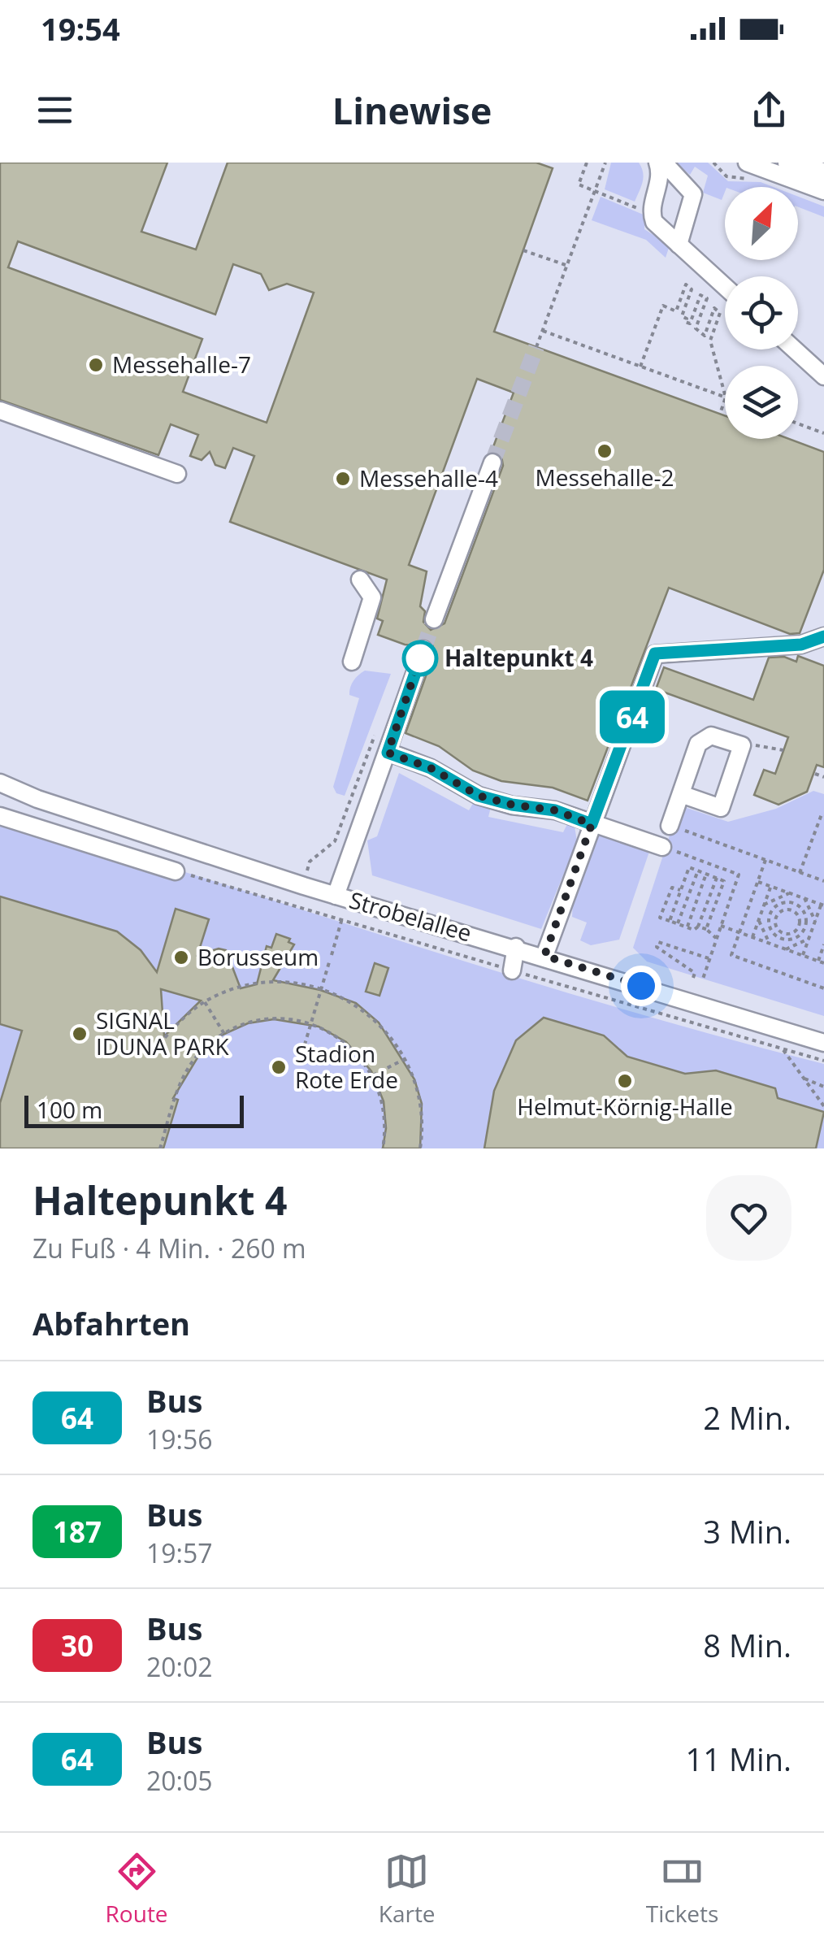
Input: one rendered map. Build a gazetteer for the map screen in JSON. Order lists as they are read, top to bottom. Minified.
{"streets":{"street":["Strobelallee"]},"places":["Messehalle-7","Messehalle-2","Messehalle-4","Haltepunkt 4","Borusseum","SIGNAL IDUNA PARK","Stadion Rote Erde","Helmut-Körnig-Halle"],"lines":["bus line 64"],"scale_bar":"100 m","north":"top right","page":{"status":"19:54","header":"Linewise","on_map":"64","scale":"100 m","heading":[["Haltepunkt 4","Zu Fuß · 4 Min. · 260 m"],"Abfahrten"],"list":[{"mark":"64","name":"Bus","note":"19:56","value":"2 Min."},{"mark":"187","name":"Bus","note":"19:57","value":"3 Min."},{"mark":"30","name":"Bus","note":"20:02","value":"8 Min."},{"mark":"64","name":"Bus","note":"20:05","value":"11 Min."}],"tabs":["Route","Karte","Tickets"]}}
